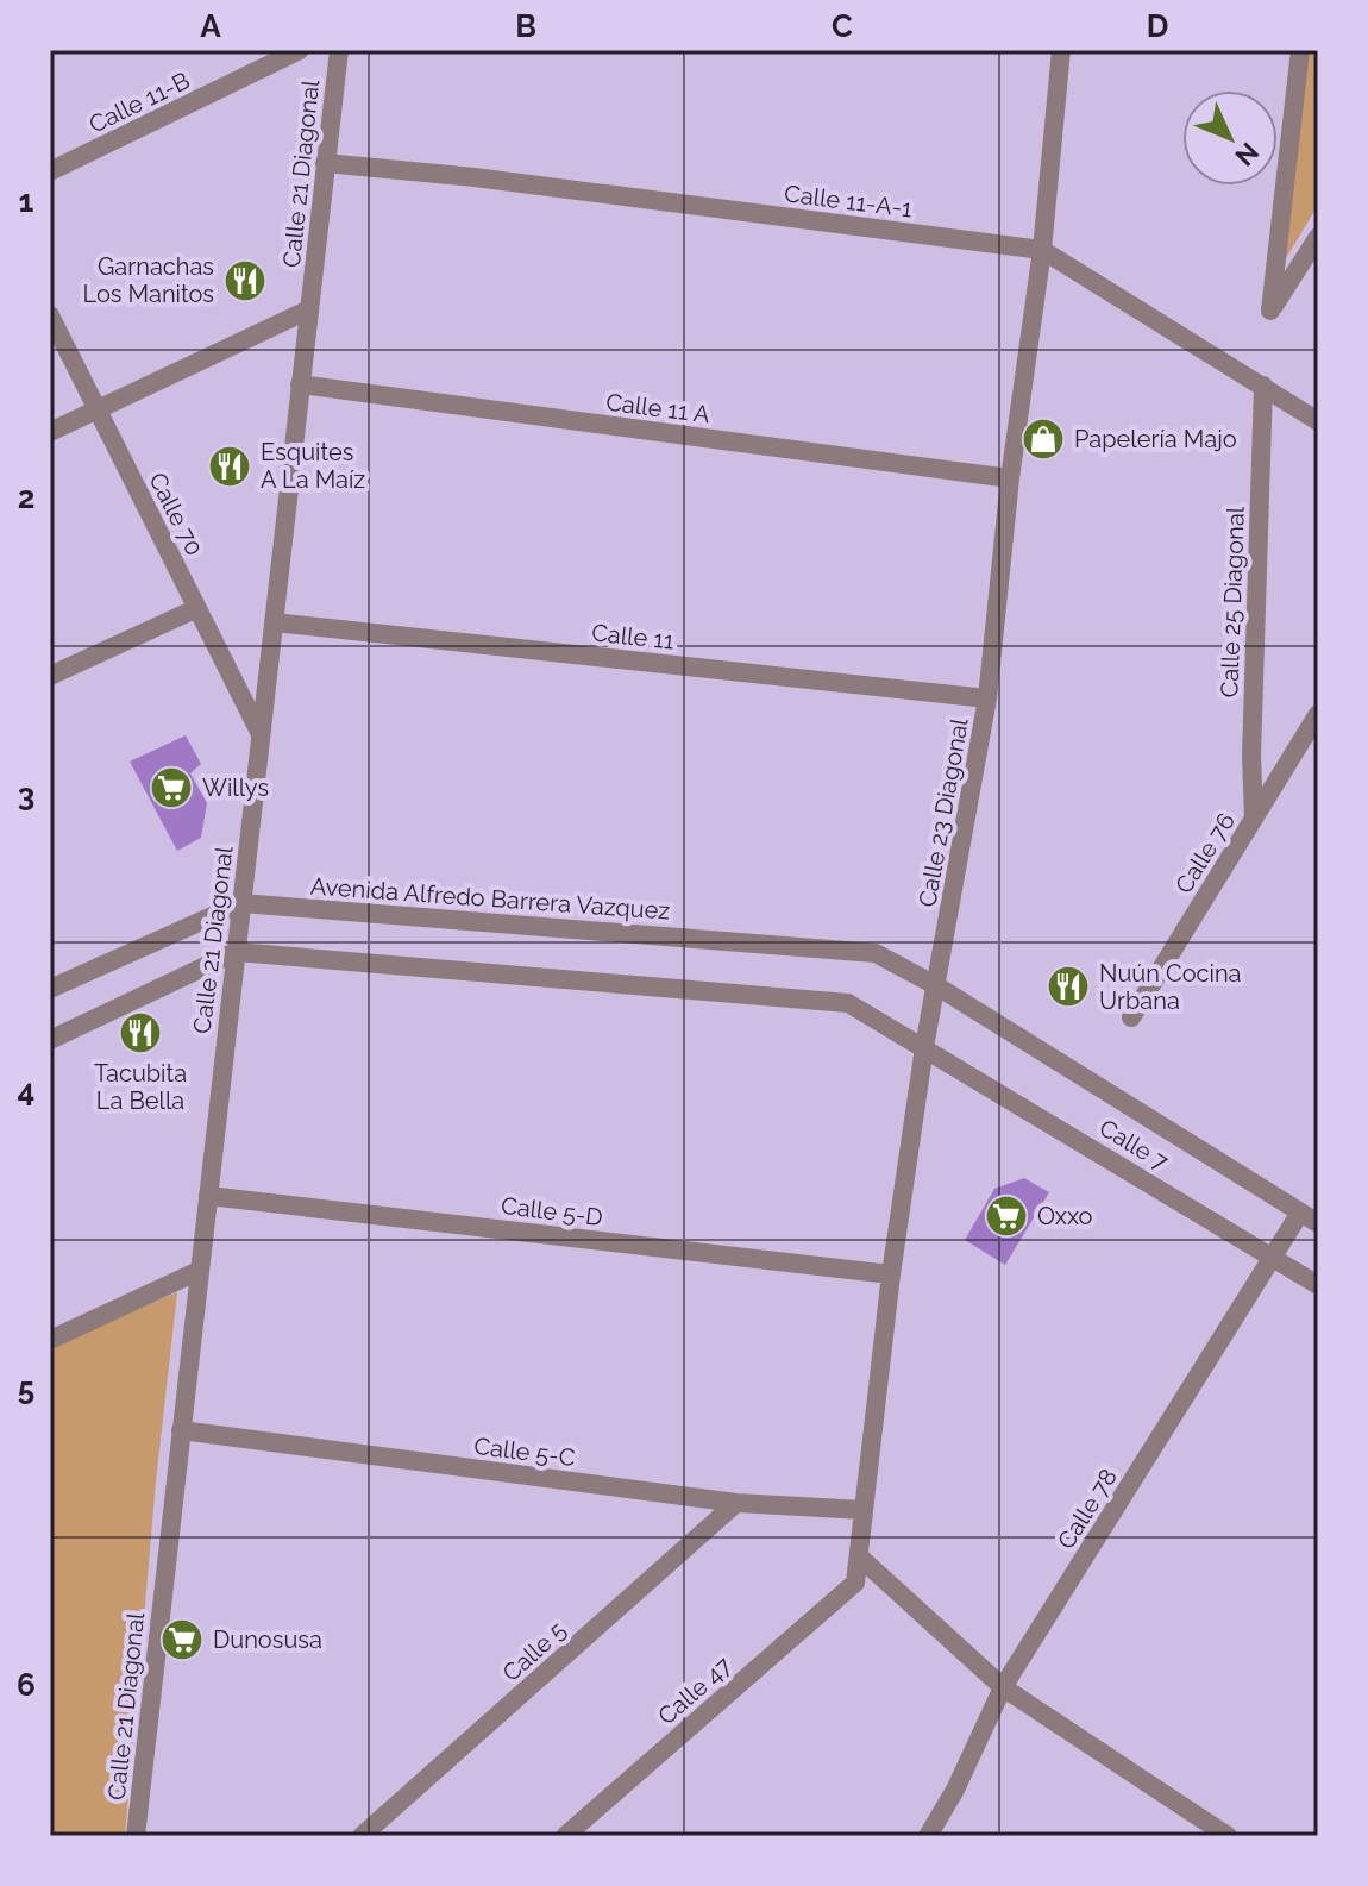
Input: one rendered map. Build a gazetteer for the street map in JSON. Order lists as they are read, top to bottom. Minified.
{"streets":{"street":["Calle 11-B","Calle 21 Diagonal","Calle 11-A-1","Calle 11 A","Calle 70","Calle 25 Diagonal","Calle 11","Calle 23 Diagonal","Calle 76","Avenida Alfredo Barrera Vazquez","Calle 7","Calle 5-D","Calle 5-C","Calle 78","Calle 5","Calle 47"]},"crossings":[["Calle 21 Diagonal","Calle 11-A-1"],["Calle 21 Diagonal","Calle 11 A"],["Calle 21 Diagonal","Calle 70"],["Calle 21 Diagonal","Calle 11"],["Calle 21 Diagonal","Avenida Alfredo Barrera Vazquez"],["Calle 21 Diagonal","Calle 5-D"],["Calle 21 Diagonal","Calle 5-C"],["Calle 11-A-1","Calle 25 Diagonal"],["Calle 11-A-1","Calle 23 Diagonal"],["Calle 11 A","Calle 23 Diagonal"],["Calle 25 Diagonal","Calle 76"],["Calle 11","Calle 23 Diagonal"],["Calle 23 Diagonal","Avenida Alfredo Barrera Vazquez"],["Calle 23 Diagonal","Calle 7"],["Calle 23 Diagonal","Calle 5-D"],["Calle 23 Diagonal","Calle 5-C"],["Calle 23 Diagonal","Calle 47"],["Avenida Alfredo Barrera Vazquez","Calle 7"],["Calle 7","Calle 78"],["Calle 5-C","Calle 5"]],"places":{"restaurant":["Garnachas Los Manitos","Esquites A La Maíz","Nuún Cocina Urbana","Tacubita La Bella"],"shop":["Papelería Majo"],"supermarket":["Willys","Oxxo","Dunosusa"]},"north":"bottom right","grid":{"columns":["A","B","C","D"],"rows":["1","2","3","4","5","6"]}}
